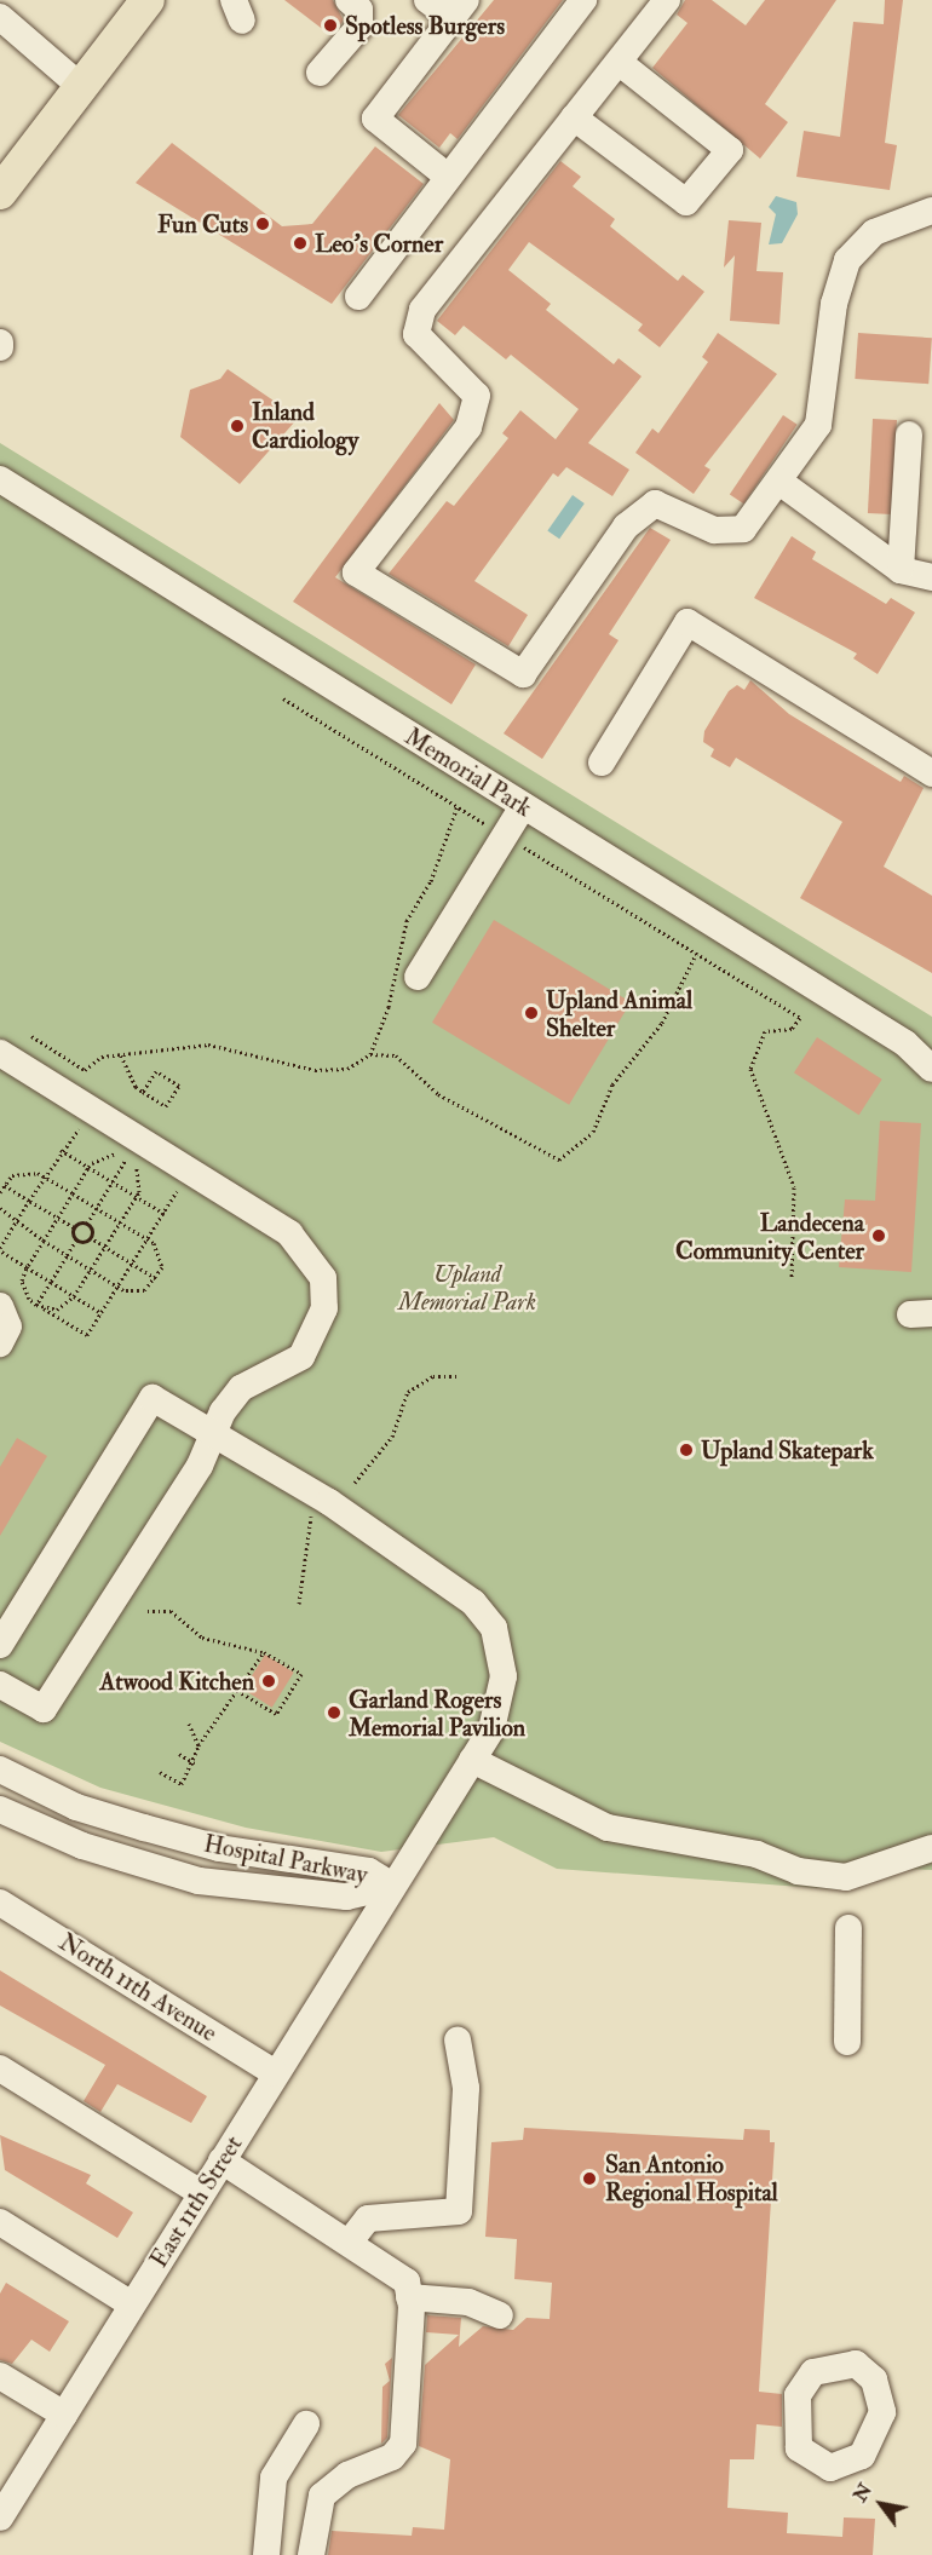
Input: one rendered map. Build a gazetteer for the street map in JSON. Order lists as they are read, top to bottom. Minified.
{"streets":{"street":["Memorial Park","Hospital Parkway","North 11th Avenue","East 11th Street"]},"crossings":[["Hospital Parkway","East 11th Street"],["North 11th Avenue","East 11th Street"]],"parks":["Upland Memorial Park"],"places":["Spotless Burgers","Fun Cuts","Leo's Corner","Inland Cardiology","Upland Animal Shelter","Landecena Community Center","Upland Skatepark","Atwood Kitchen","Garland Rogers Memorial Pavilion","San Antonio Regional Hospital"],"north":"top left"}
